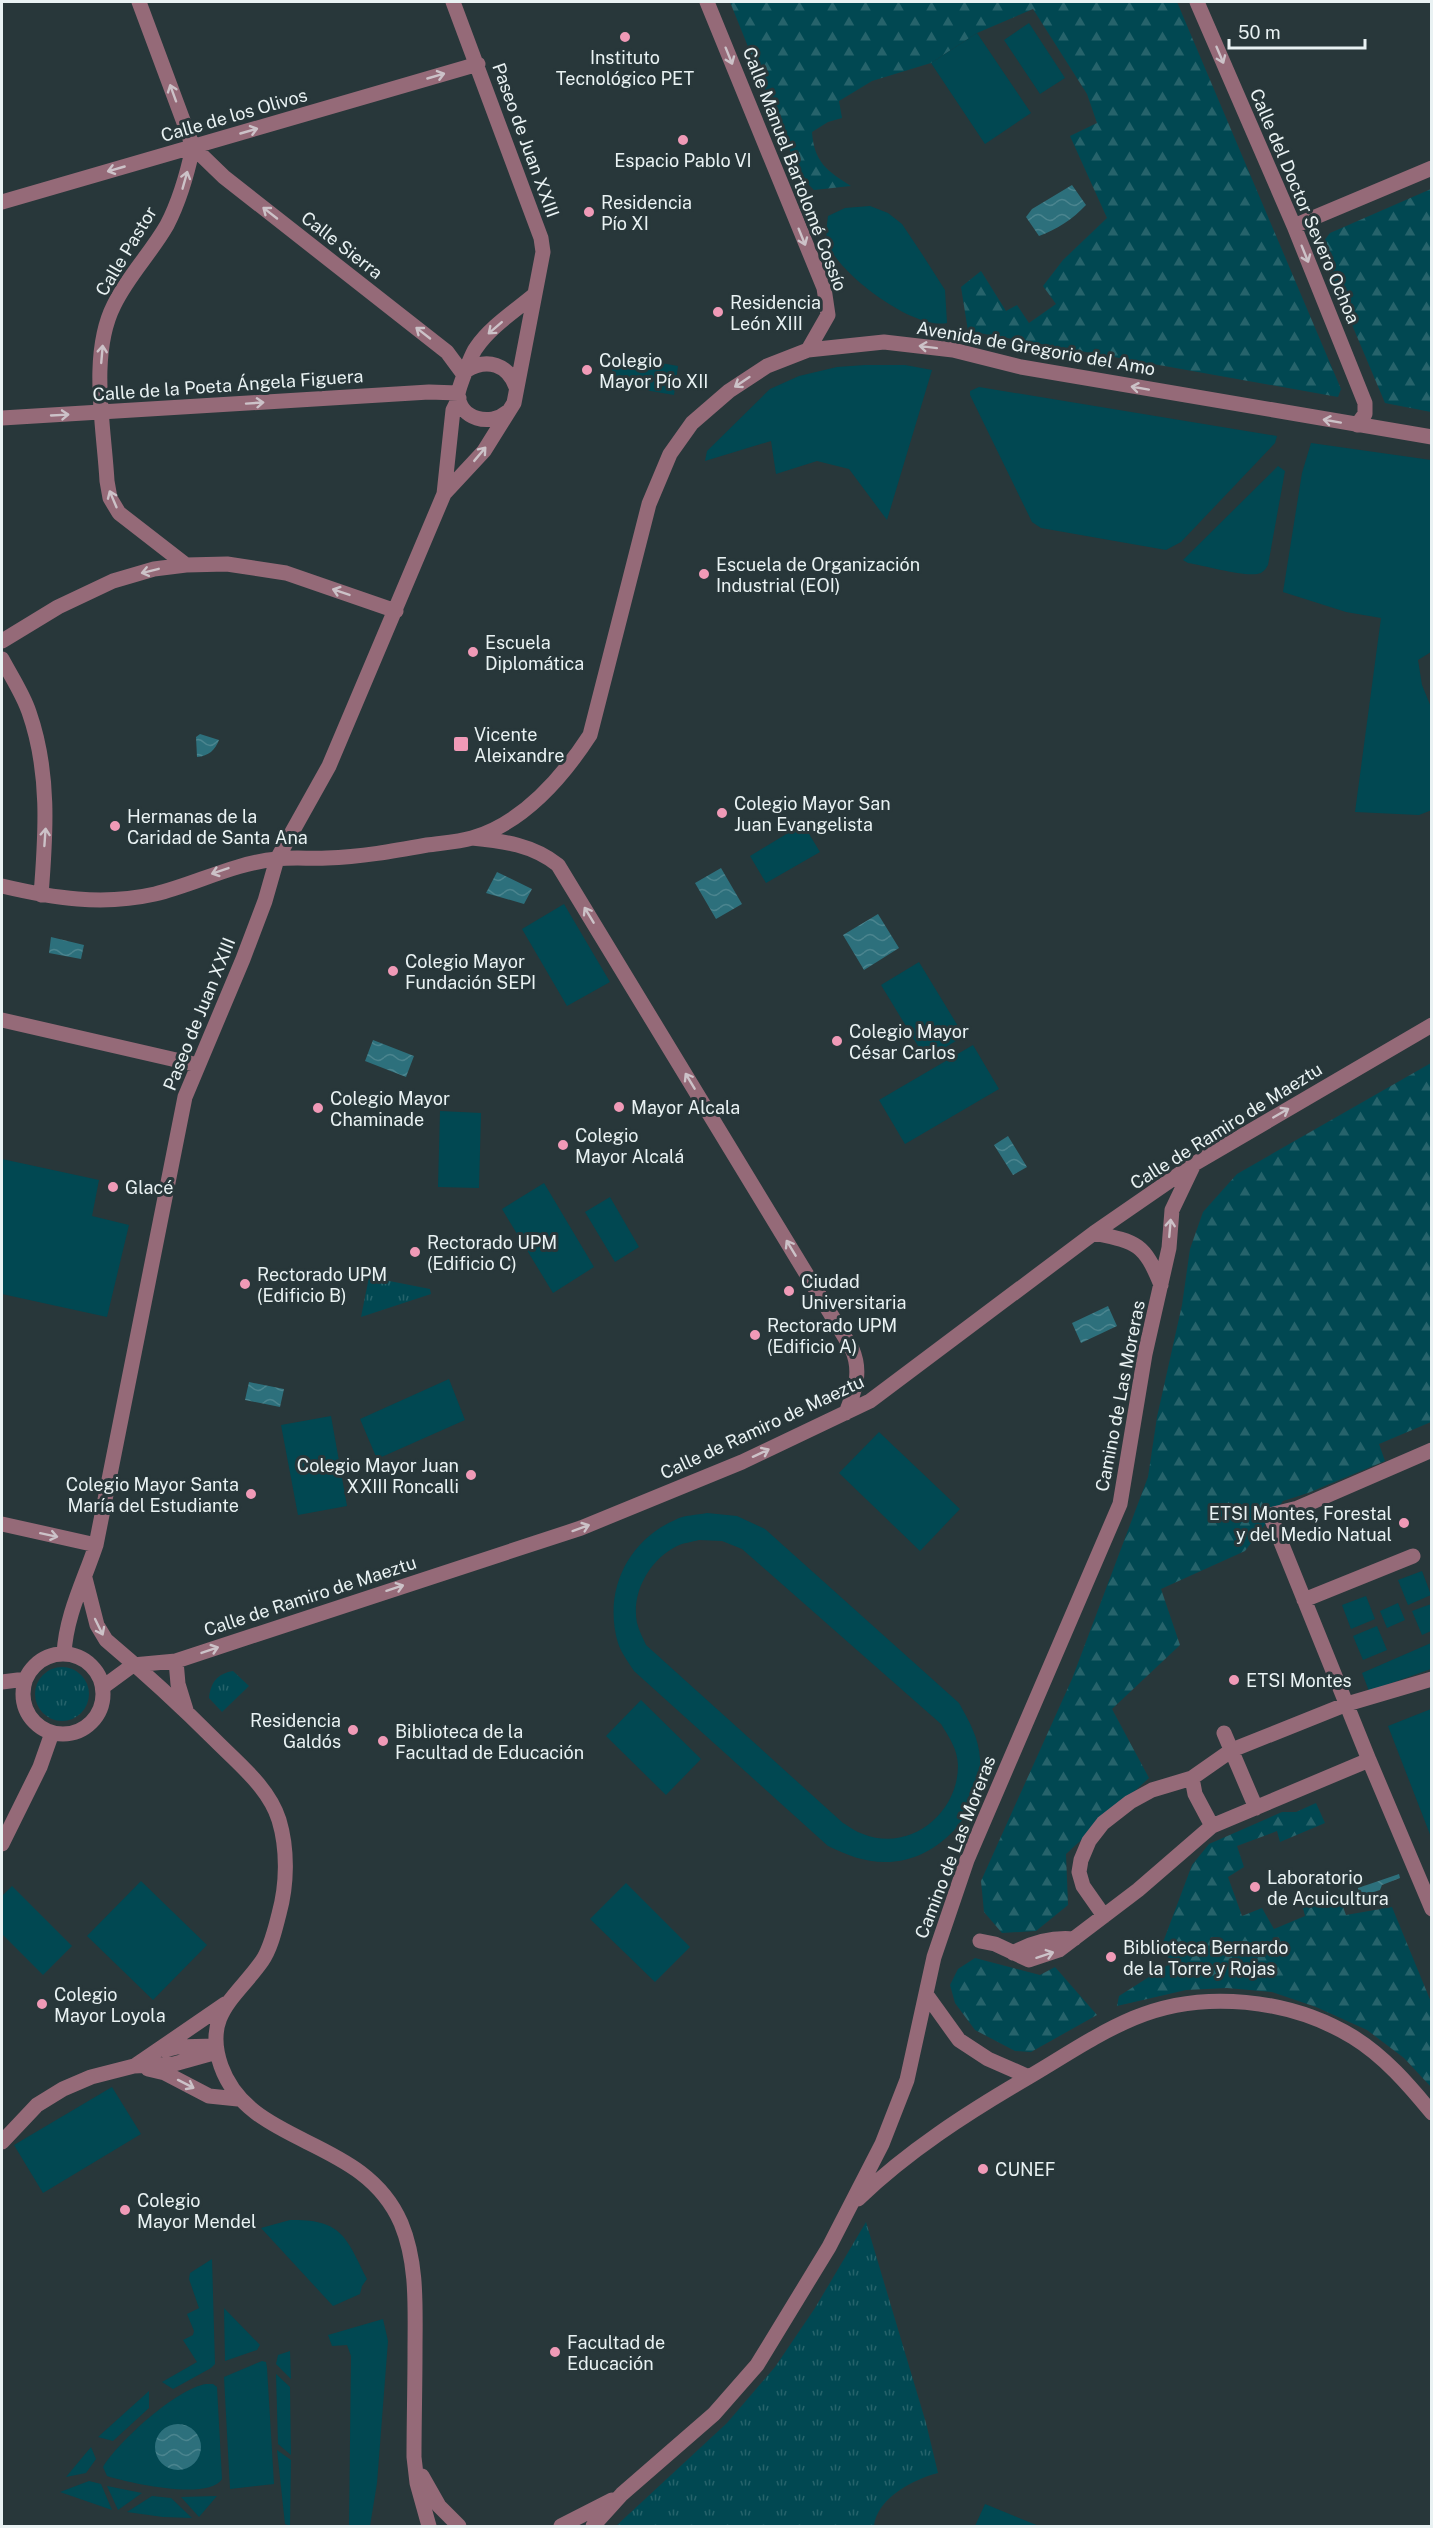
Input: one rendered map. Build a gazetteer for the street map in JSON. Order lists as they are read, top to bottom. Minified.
{"streets":{"street":["Calle de los Olivos","Paseo de Juan XXIII","Calle Manuel Bartolomé Cossío","Calle del Doctor Severo Ochoa","Calle Sierra","Calle Pastor","Avenida de Gregorio del Amo","Calle de la Poeta Ángela Figuera","Calle de Ramiro de Maeztu","Camino de Las Moreras"]},"crossings":[["Calle de los Olivos","Paseo de Juan XXIII"],["Calle de los Olivos","Calle Sierra"],["Calle de los Olivos","Calle Pastor"],["Paseo de Juan XXIII","Calle Sierra"],["Paseo de Juan XXIII","Avenida de Gregorio del Amo"],["Paseo de Juan XXIII","Calle de la Poeta Ángela Figuera"],["Calle Manuel Bartolomé Cossío","Avenida de Gregorio del Amo"],["Calle del Doctor Severo Ochoa","Avenida de Gregorio del Amo"],["Calle Sierra","Calle Pastor"],["Calle Sierra","Calle de la Poeta Ángela Figuera"],["Calle Pastor","Calle de la Poeta Ángela Figuera"],["Calle de Ramiro de Maeztu","Camino de Las Moreras"]],"one_way":["Calle Manuel Bartolomé Cossío","Calle del Doctor Severo Ochoa","Calle Sierra","Calle Pastor","Avenida de Gregorio del Amo","Calle de la Poeta Ángela Figuera","Calle de Ramiro de Maeztu"],"places":{"other":["Instituto Tecnológico PET","Espacio Pablo VI","Residencia Pío XI","Residencia León XIII","Colegio Mayor Pío XII","Escuela de Organización Industrial (EOI)","Escuela Diplomática","Colegio Mayor San Juan Evangelista","Hermanas de la Caridad de Santa Ana","Colegio Mayor Fundación SEPI","Colegio Mayor César Carlos","Mayor Alcala","Colegio Mayor Chaminade","Colegio Mayor Alcalá","Glacé","Rectorado UPM (Edificio C)","Rectorado UPM (Edificio B)","Ciudad Universitaria","Rectorado UPM (Edificio A)","Colegio Mayor Juan XXIII Roncalli","Colegio Mayor Santa María del Estudiante","ETSI Montes, Forestal y del Medio Natual","ETSI Montes","Residencia Galdós","Biblioteca de la Facultad de Educación","Laboratorio de Acuicultura","Biblioteca Bernardo de la Torre y Rojas","Colegio Mayor Loyola","CUNEF","Colegio Mayor Mendel","Facultad de Educación"],"transit":["Vicente Aleixandre"]},"scale_bar":"50 m"}
